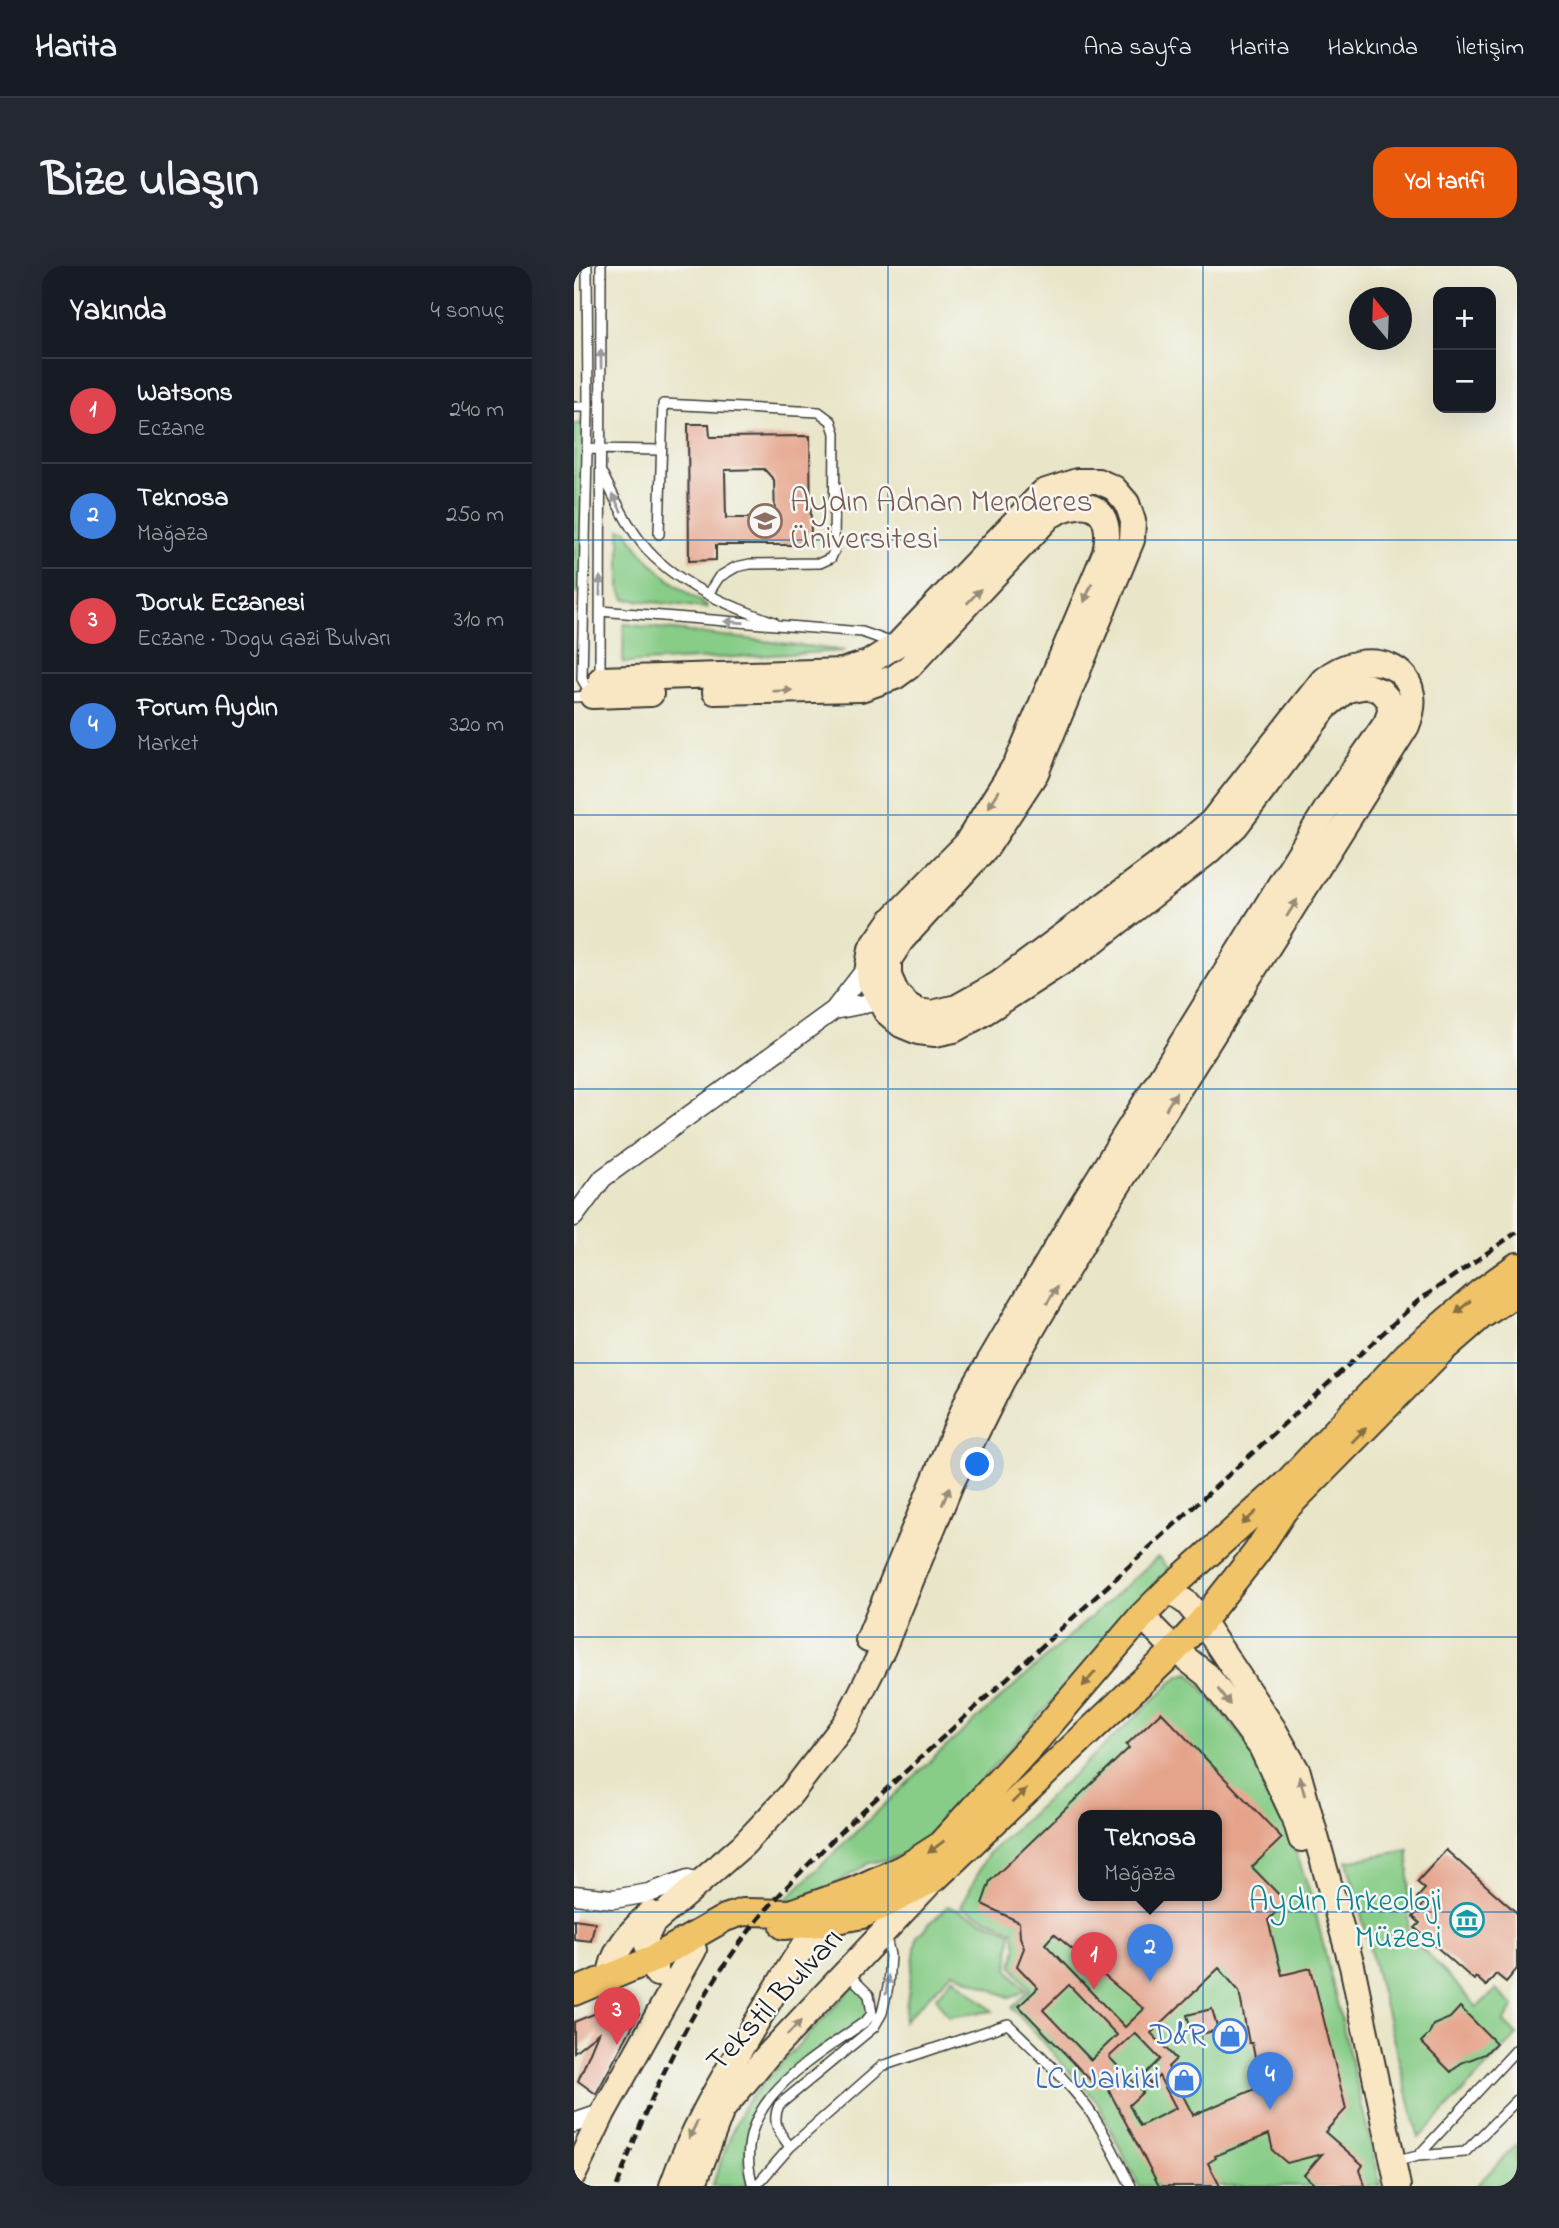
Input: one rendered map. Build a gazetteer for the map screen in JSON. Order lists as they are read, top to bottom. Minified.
{"streets":{"street":["Tekstil Bulvarı"]},"places":{"school or university":["Aydın Adnan Menderes Üniversitesi"],"museum":["Aydın Arkeoloji Müzesi"],"shop":["D&R","LC Waikiki"]},"north":"top","page":{"header":"Harita","nav":["Ana sayfa","Harita","Hakkında","İletişim"],"title":"Bize ulaşın","buttons":"Yol tarifi","heading":["Yakında","4 sonuç"],"map_buttons":["+","−"],"list":[{"mark":"1","name":"Watsons","note":"Eczane","value":"240 m"},{"mark":"2","name":"Teknosa","note":"Mağaza","value":"250 m"},{"mark":"3","name":"Doruk Eczanesi","note":"Eczane · Dogu Gazi Bulvarı","value":"310 m"},{"mark":"4","name":"Forum Aydın","note":"Market","value":"320 m"}],"popup":["Teknosa","Mağaza"],"pins":["2","1","3","4"]}}
